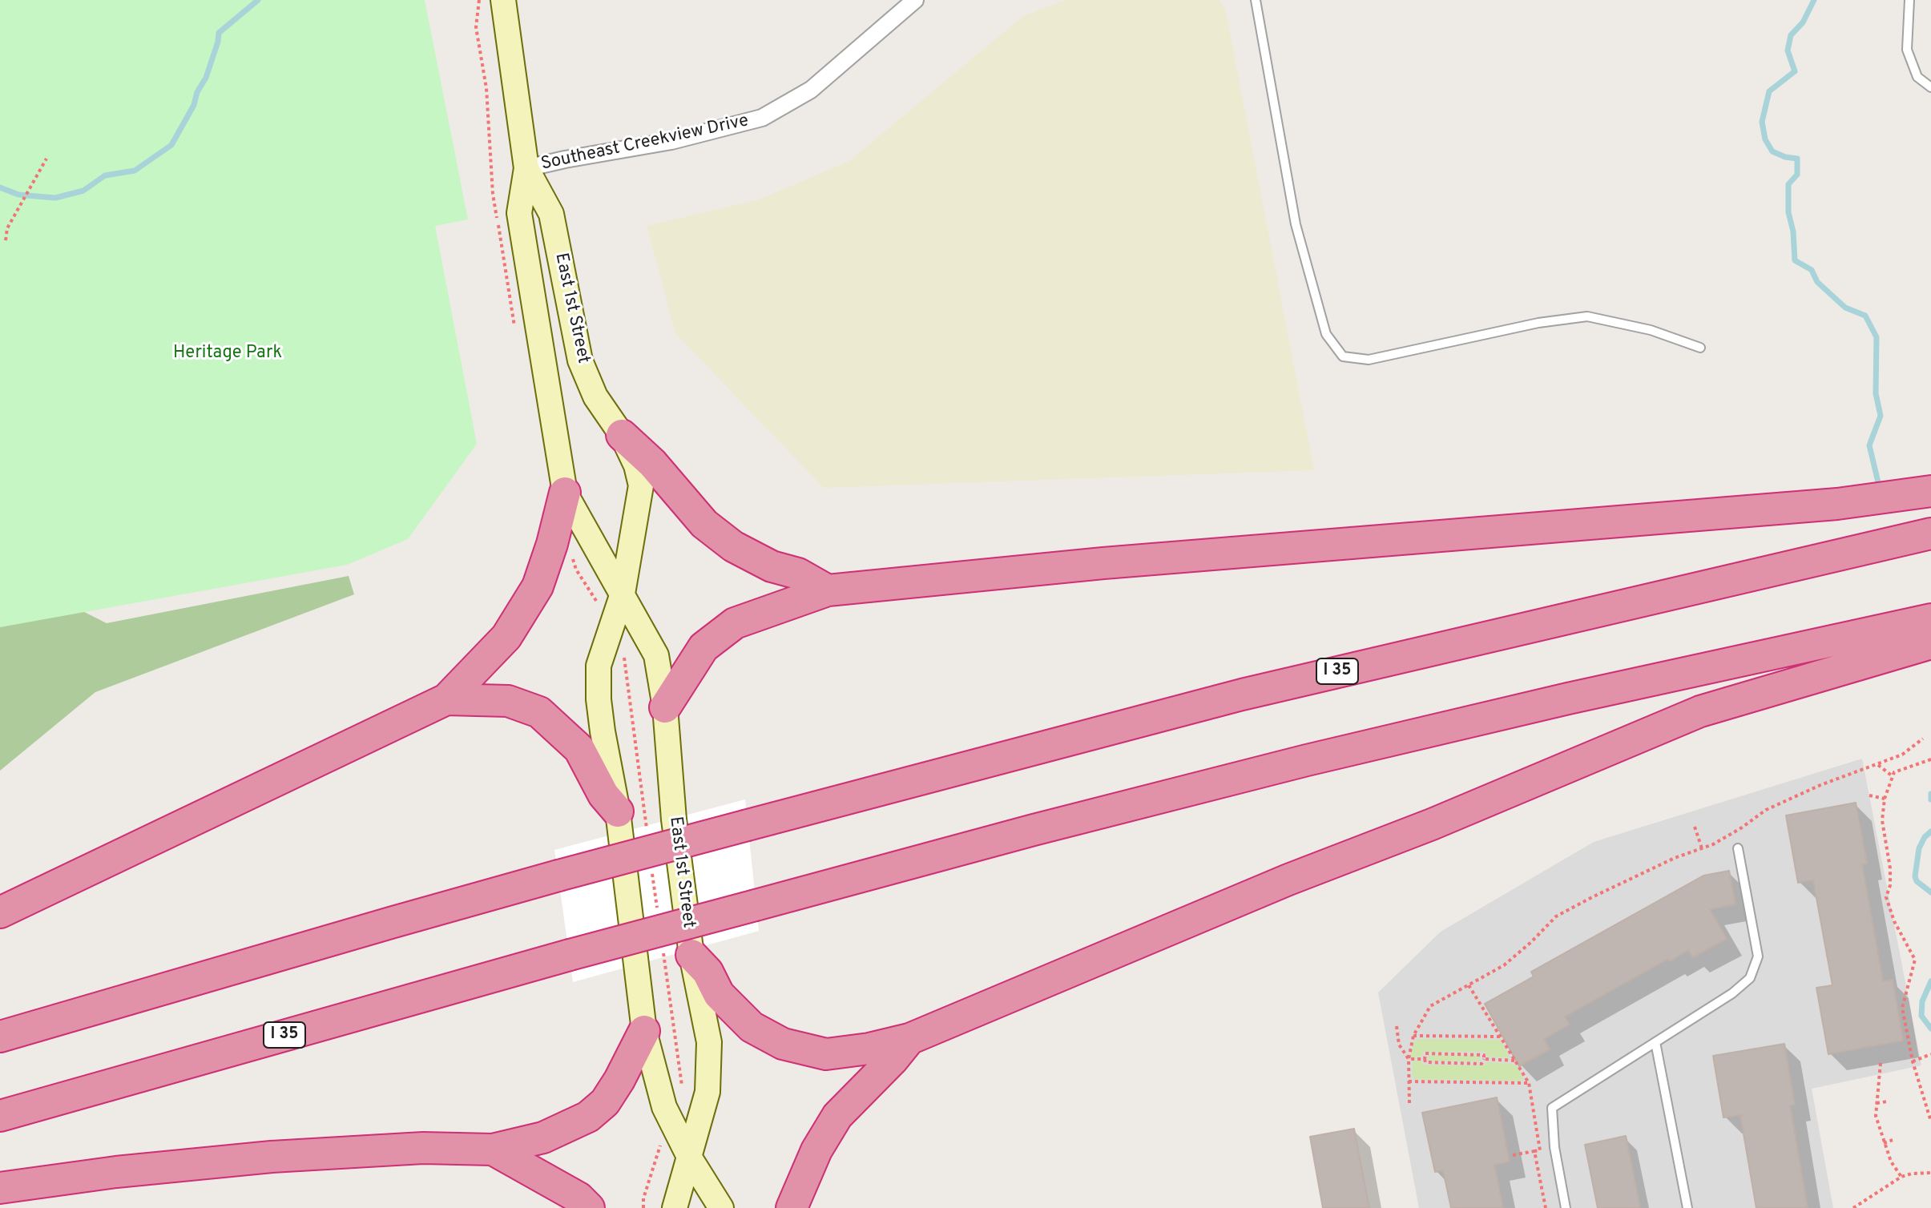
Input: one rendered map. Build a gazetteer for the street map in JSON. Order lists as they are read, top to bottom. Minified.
{"streets":{"highway":["I 35"],"main road":["East 1st Street"],"street":["Southeast Creekview Drive"]},"crossings":[["Southeast Creekview Drive","East 1st Street"]],"parks":["Heritage Park"]}
